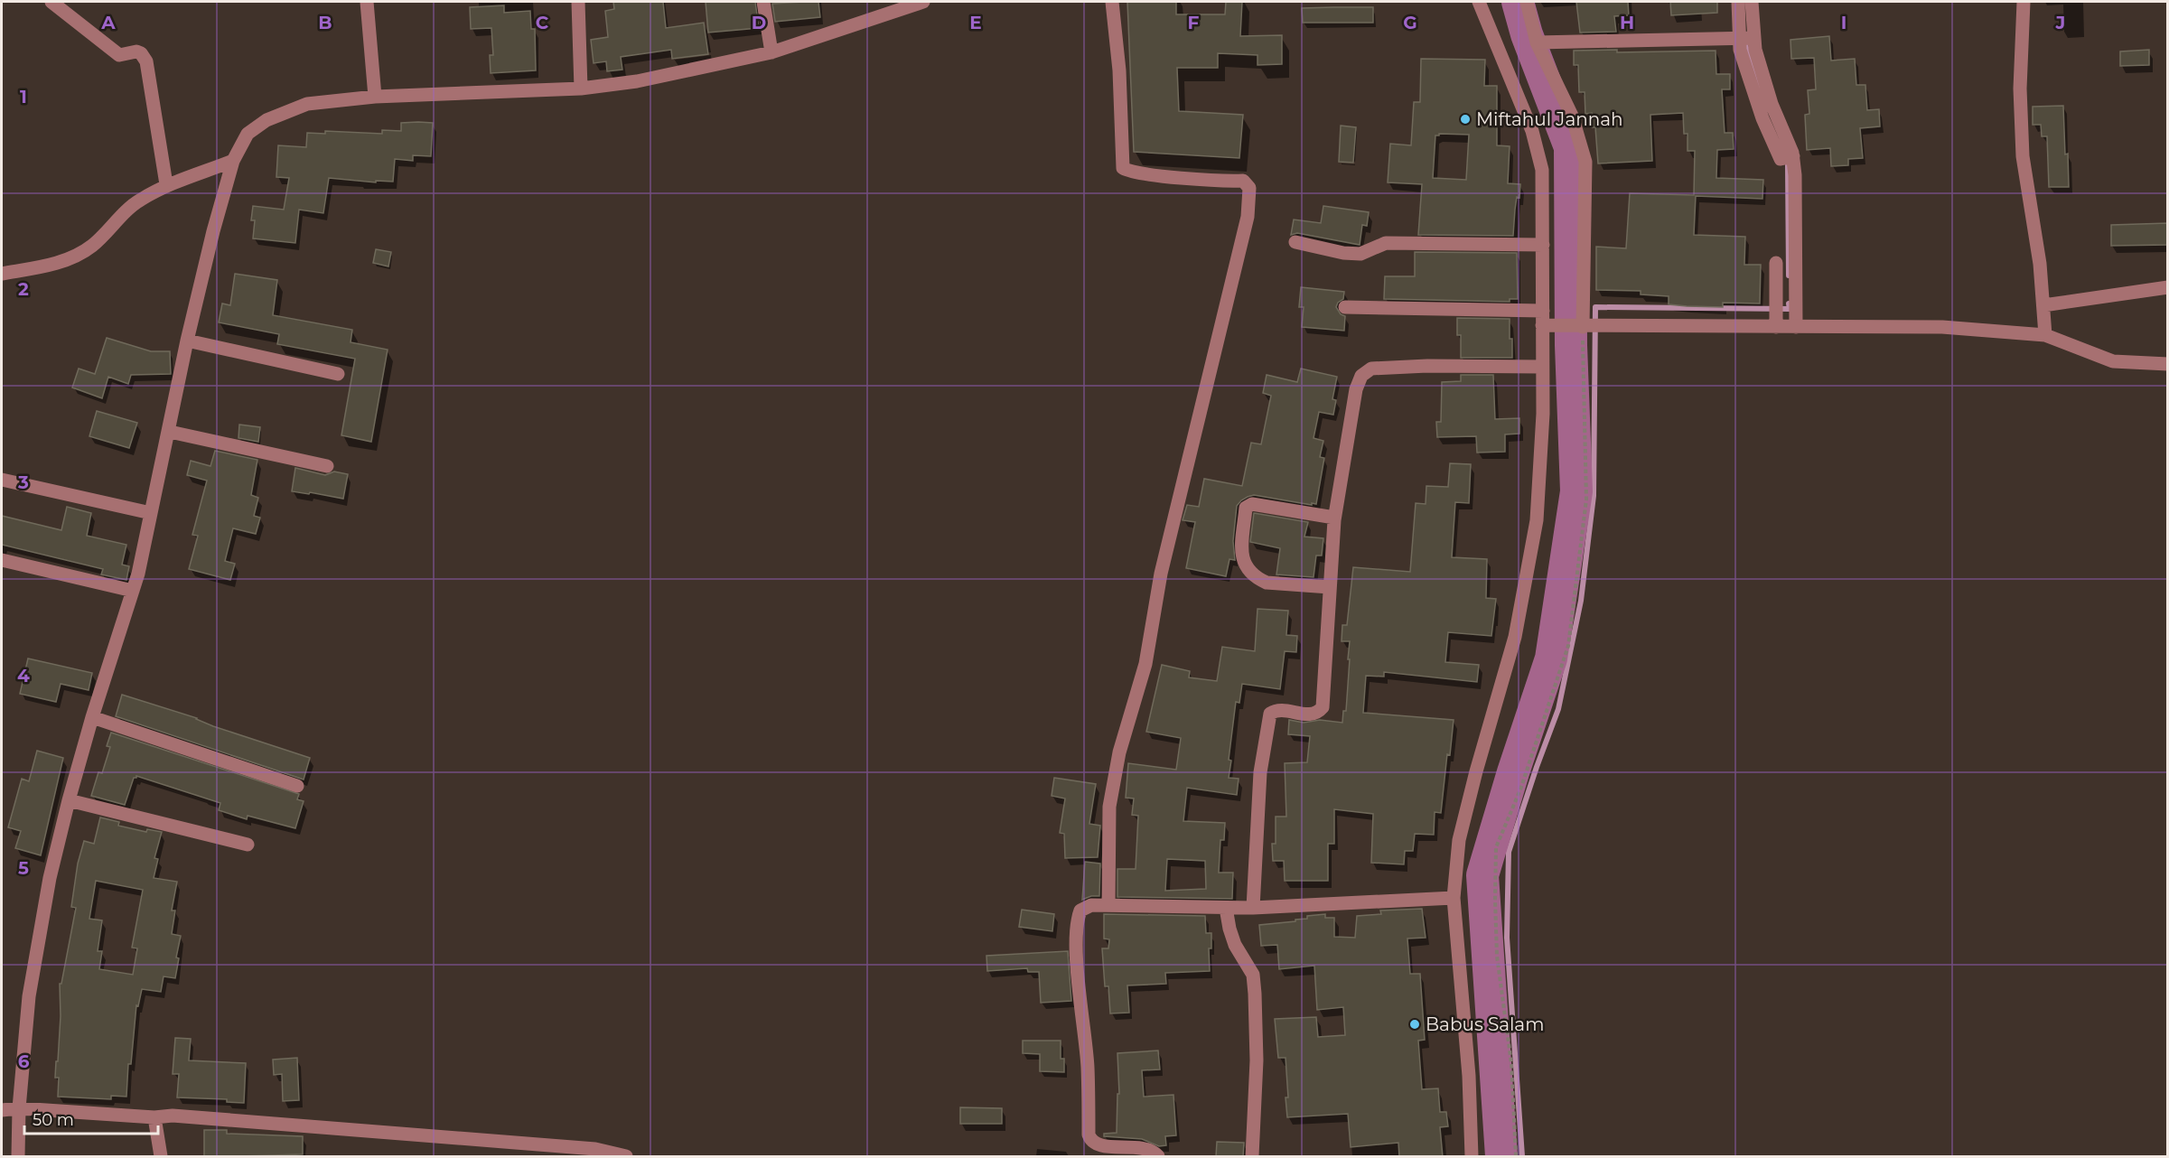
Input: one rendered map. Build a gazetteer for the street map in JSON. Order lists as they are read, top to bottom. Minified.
{"places":["Miftahul Jannah","Babus Salam"],"scale_bar":"50 m","grid":{"columns":["A","B","C","D","E","F","G","H","I","J"],"rows":["1","2","3","4","5","6"]}}
